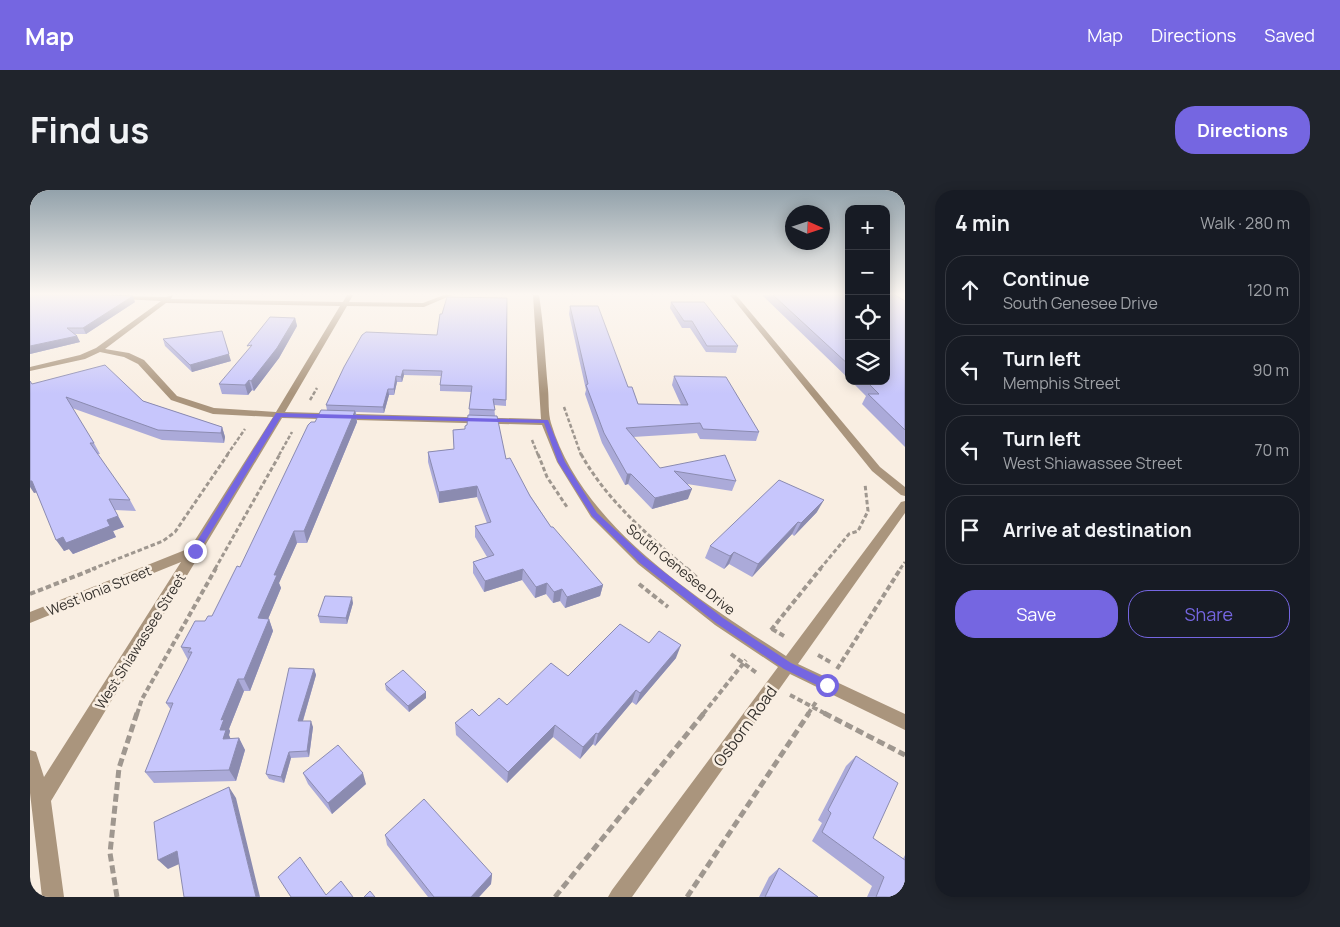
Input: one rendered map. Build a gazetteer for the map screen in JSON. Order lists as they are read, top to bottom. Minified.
{"streets":{"street":["South Genesee Drive","West Ionia Street","West Shiawassee Street","Osborn Road"]},"crossings":[["South Genesee Drive","Osborn Road"],["West Ionia Street","West Shiawassee Street"]],"north":"right","page":{"header":"Map","nav":["Map","Directions","Saved"],"title":"Find us","buttons":["Directions",["Save","Share"]],"heading":["4 min","Walk · 280 m"],"map_buttons":["+","−"],"list":[["Continue","South Genesee Drive","120 m"],["Turn left","Memphis Street","90 m"],["Turn left","West Shiawassee Street","70 m"],"Arrive at destination"]}}
